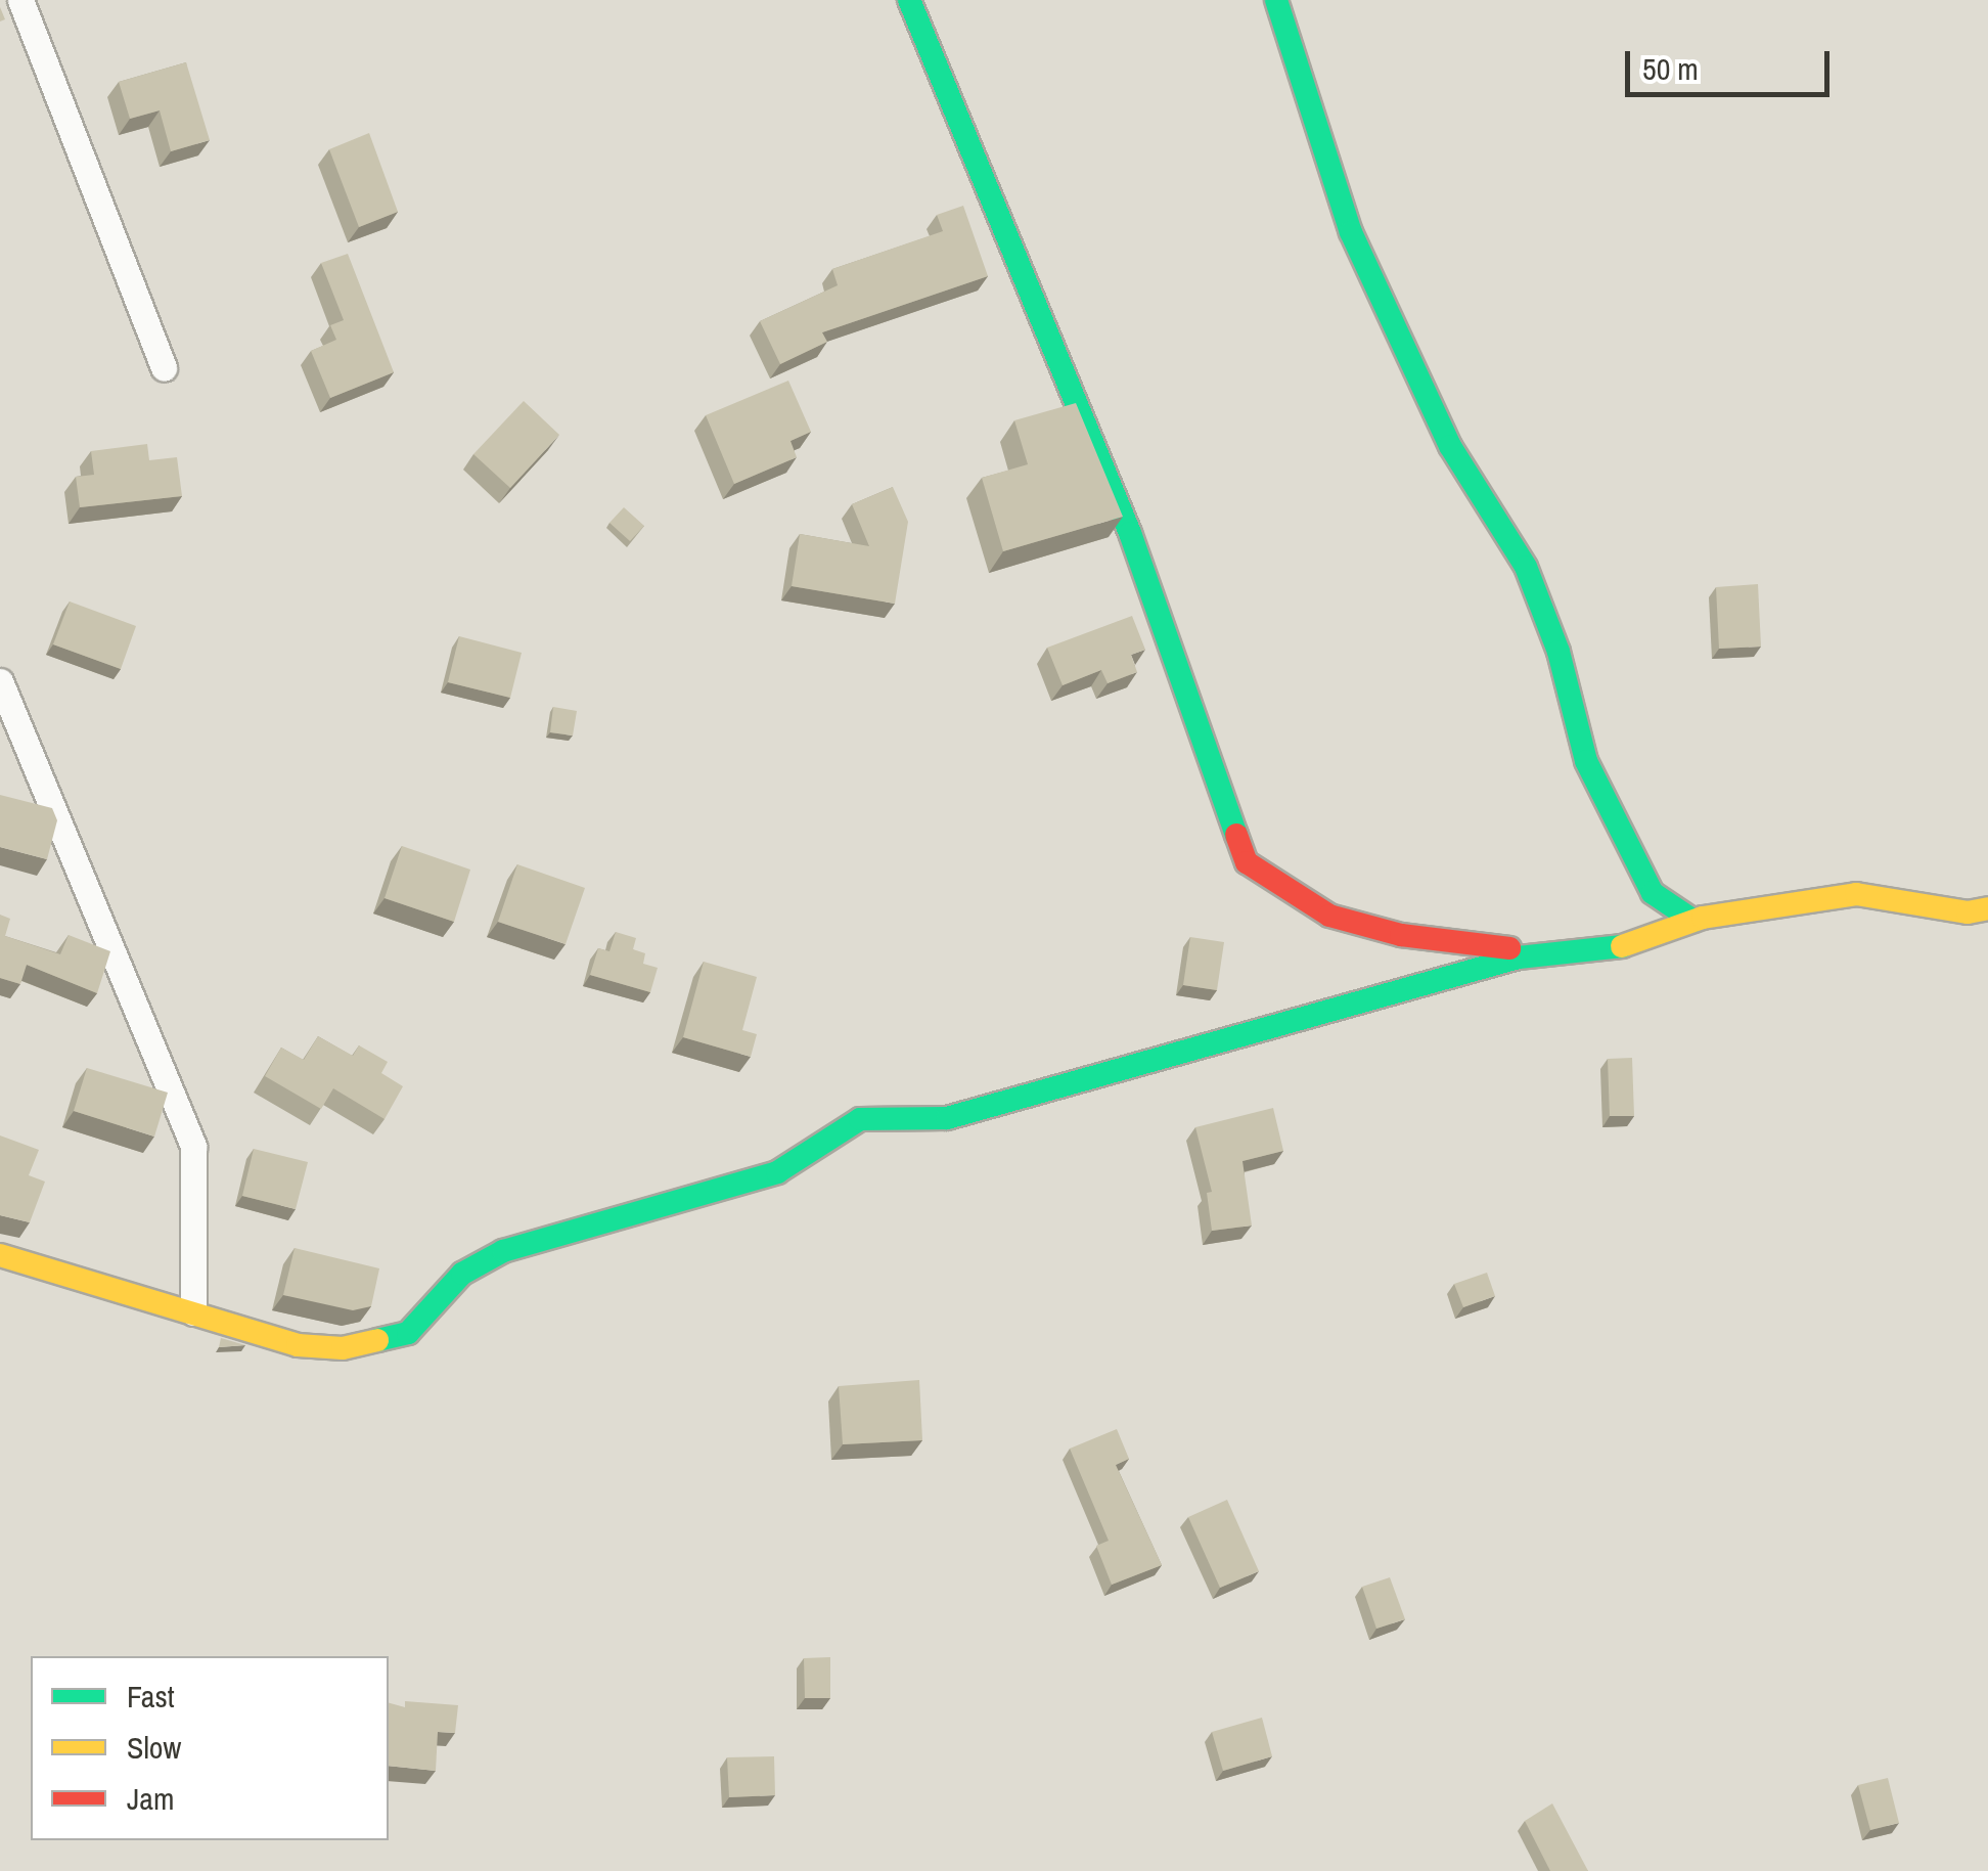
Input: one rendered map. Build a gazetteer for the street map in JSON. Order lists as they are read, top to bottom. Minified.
{"legend":["Fast","Slow","Jam"],"scale_bar":"50 m"}
